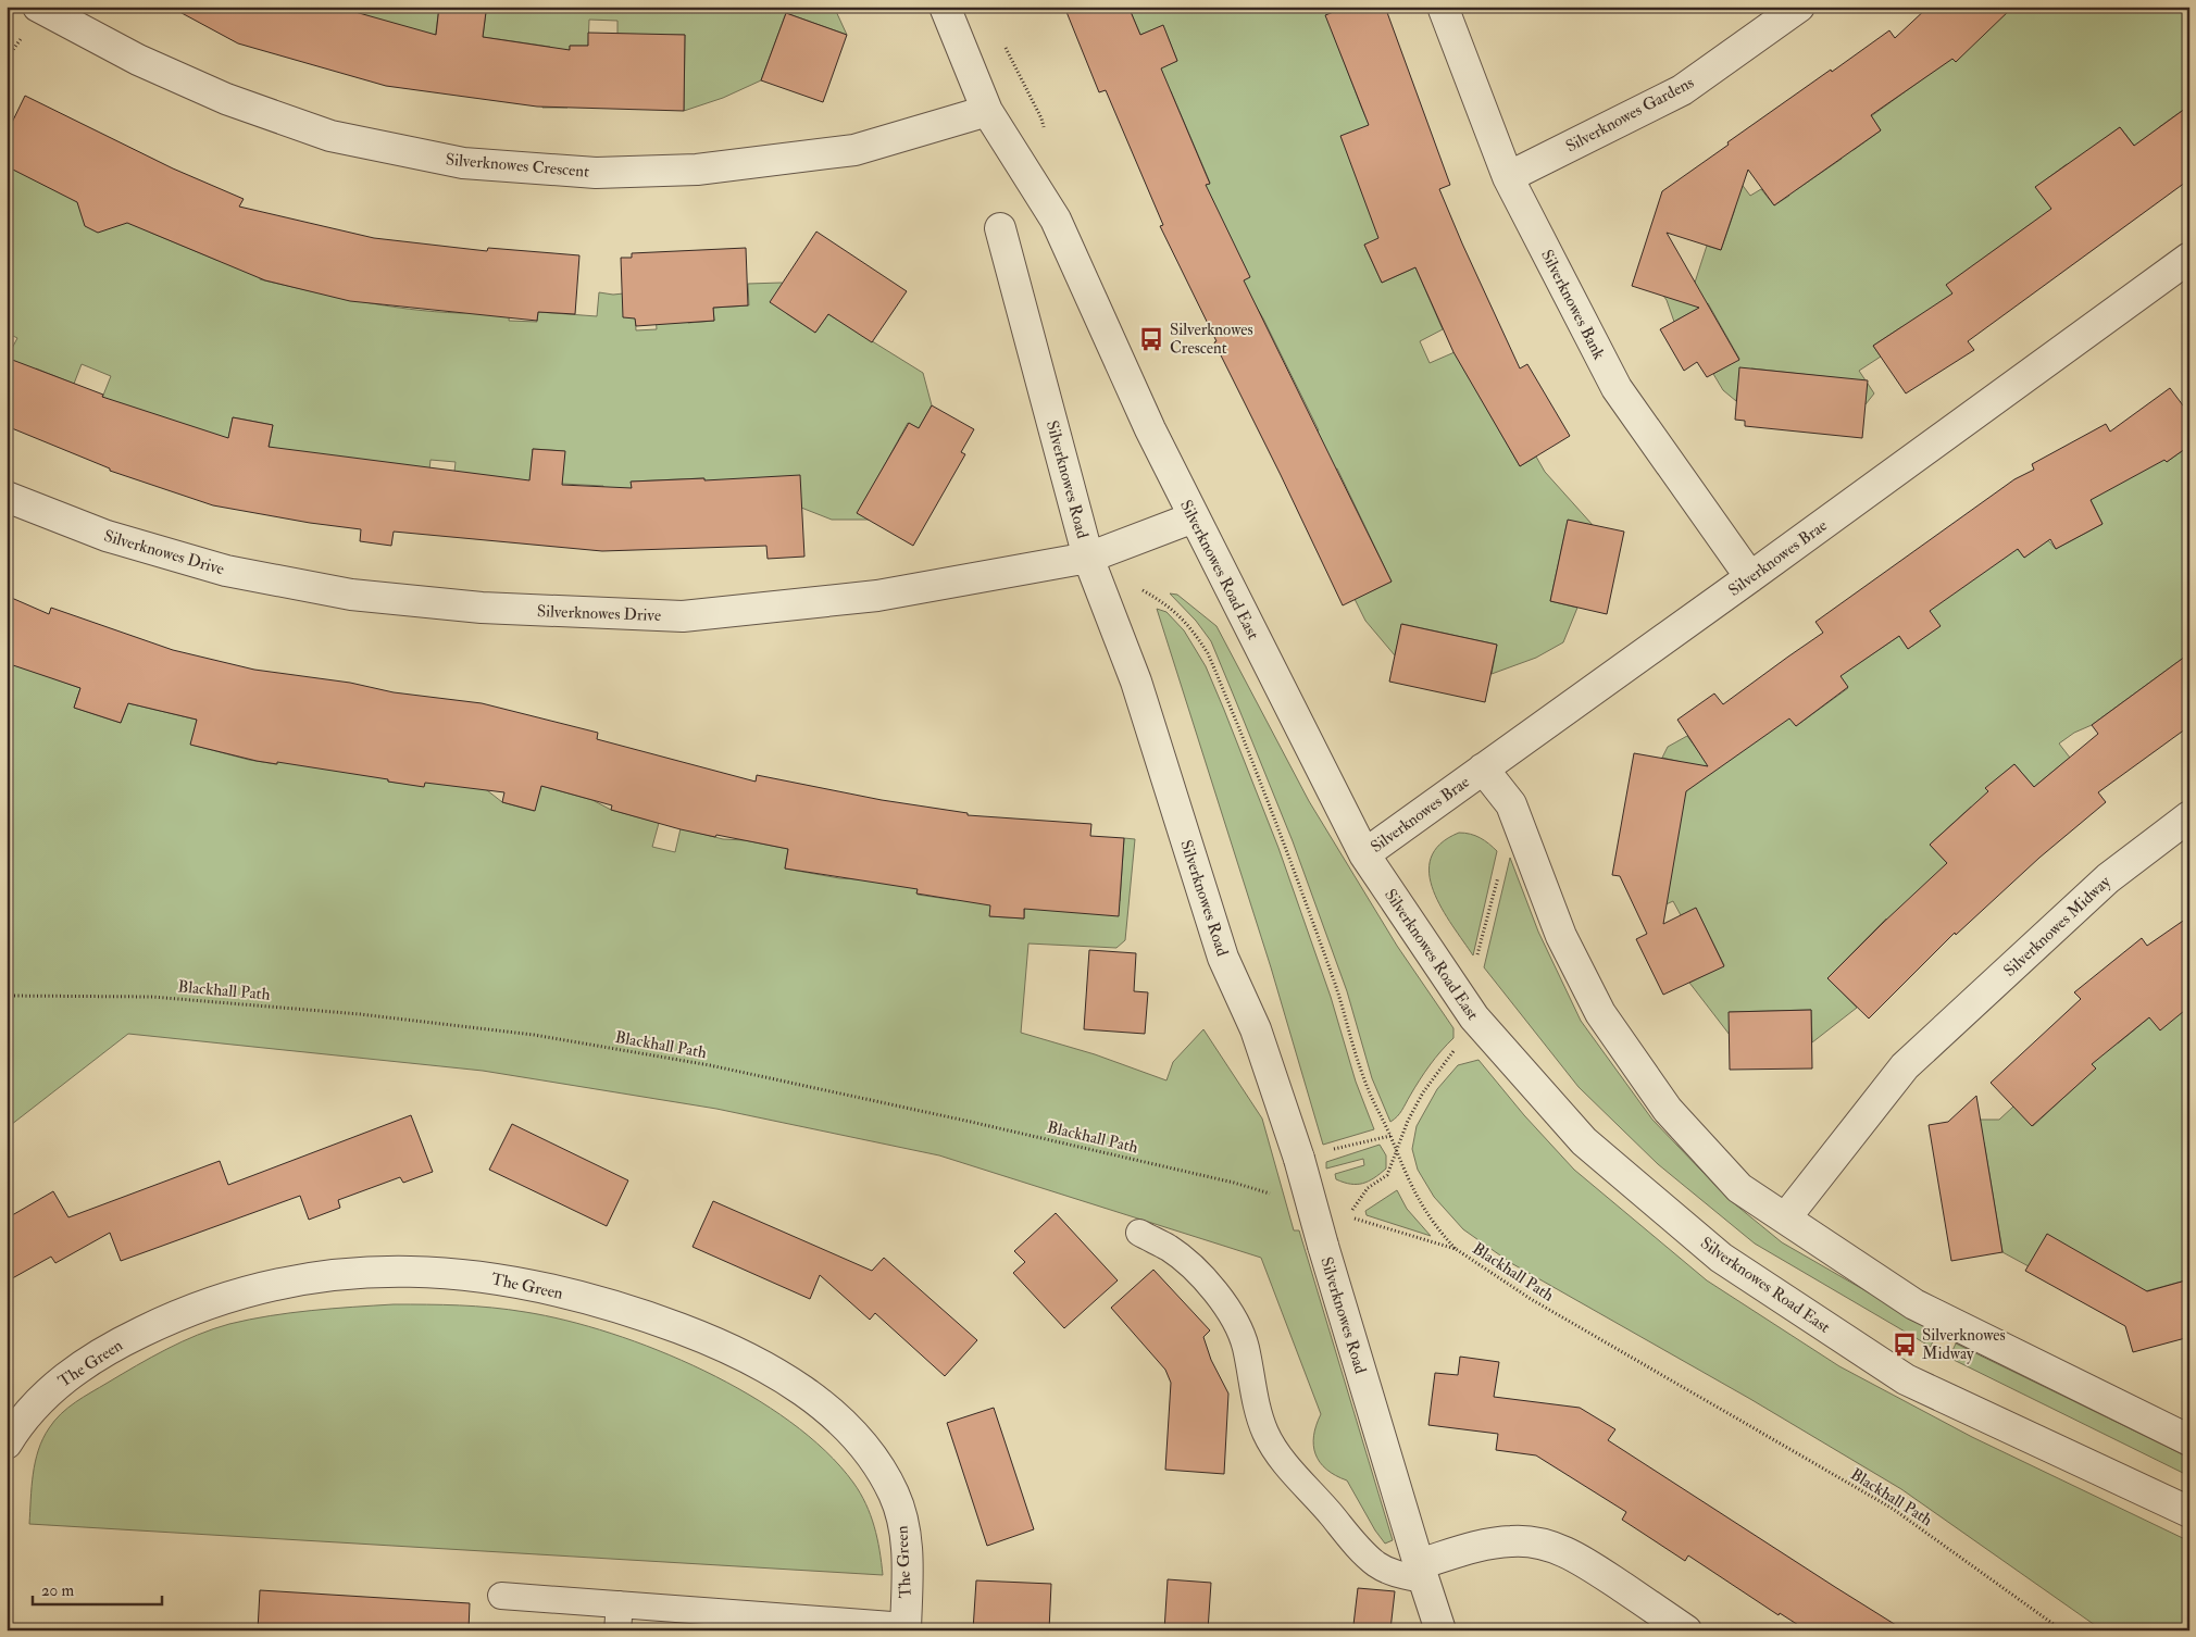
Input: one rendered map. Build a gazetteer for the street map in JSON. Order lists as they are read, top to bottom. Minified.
{"streets":{"street":["Silverknowes Gardens","Silverknowes Crescent","Silverknowes Bank","Silverknowes Road","Silverknowes Drive","Silverknowes Brae","Silverknowes Road East","Silverknowes Midway","The Green"],"path":["Blackhall Path"]},"crossings":[["Silverknowes Gardens","Silverknowes Bank"],["Silverknowes Crescent","Silverknowes Road East"],["Silverknowes Bank","Silverknowes Brae"],["Silverknowes Road","Silverknowes Drive"],["Silverknowes Drive","Silverknowes Road East"],["Silverknowes Brae","Silverknowes Road East"]],"places":{"bus stop":["Silverknowes Crescent","Silverknowes Midway"]},"scale_bar":"20 m"}
